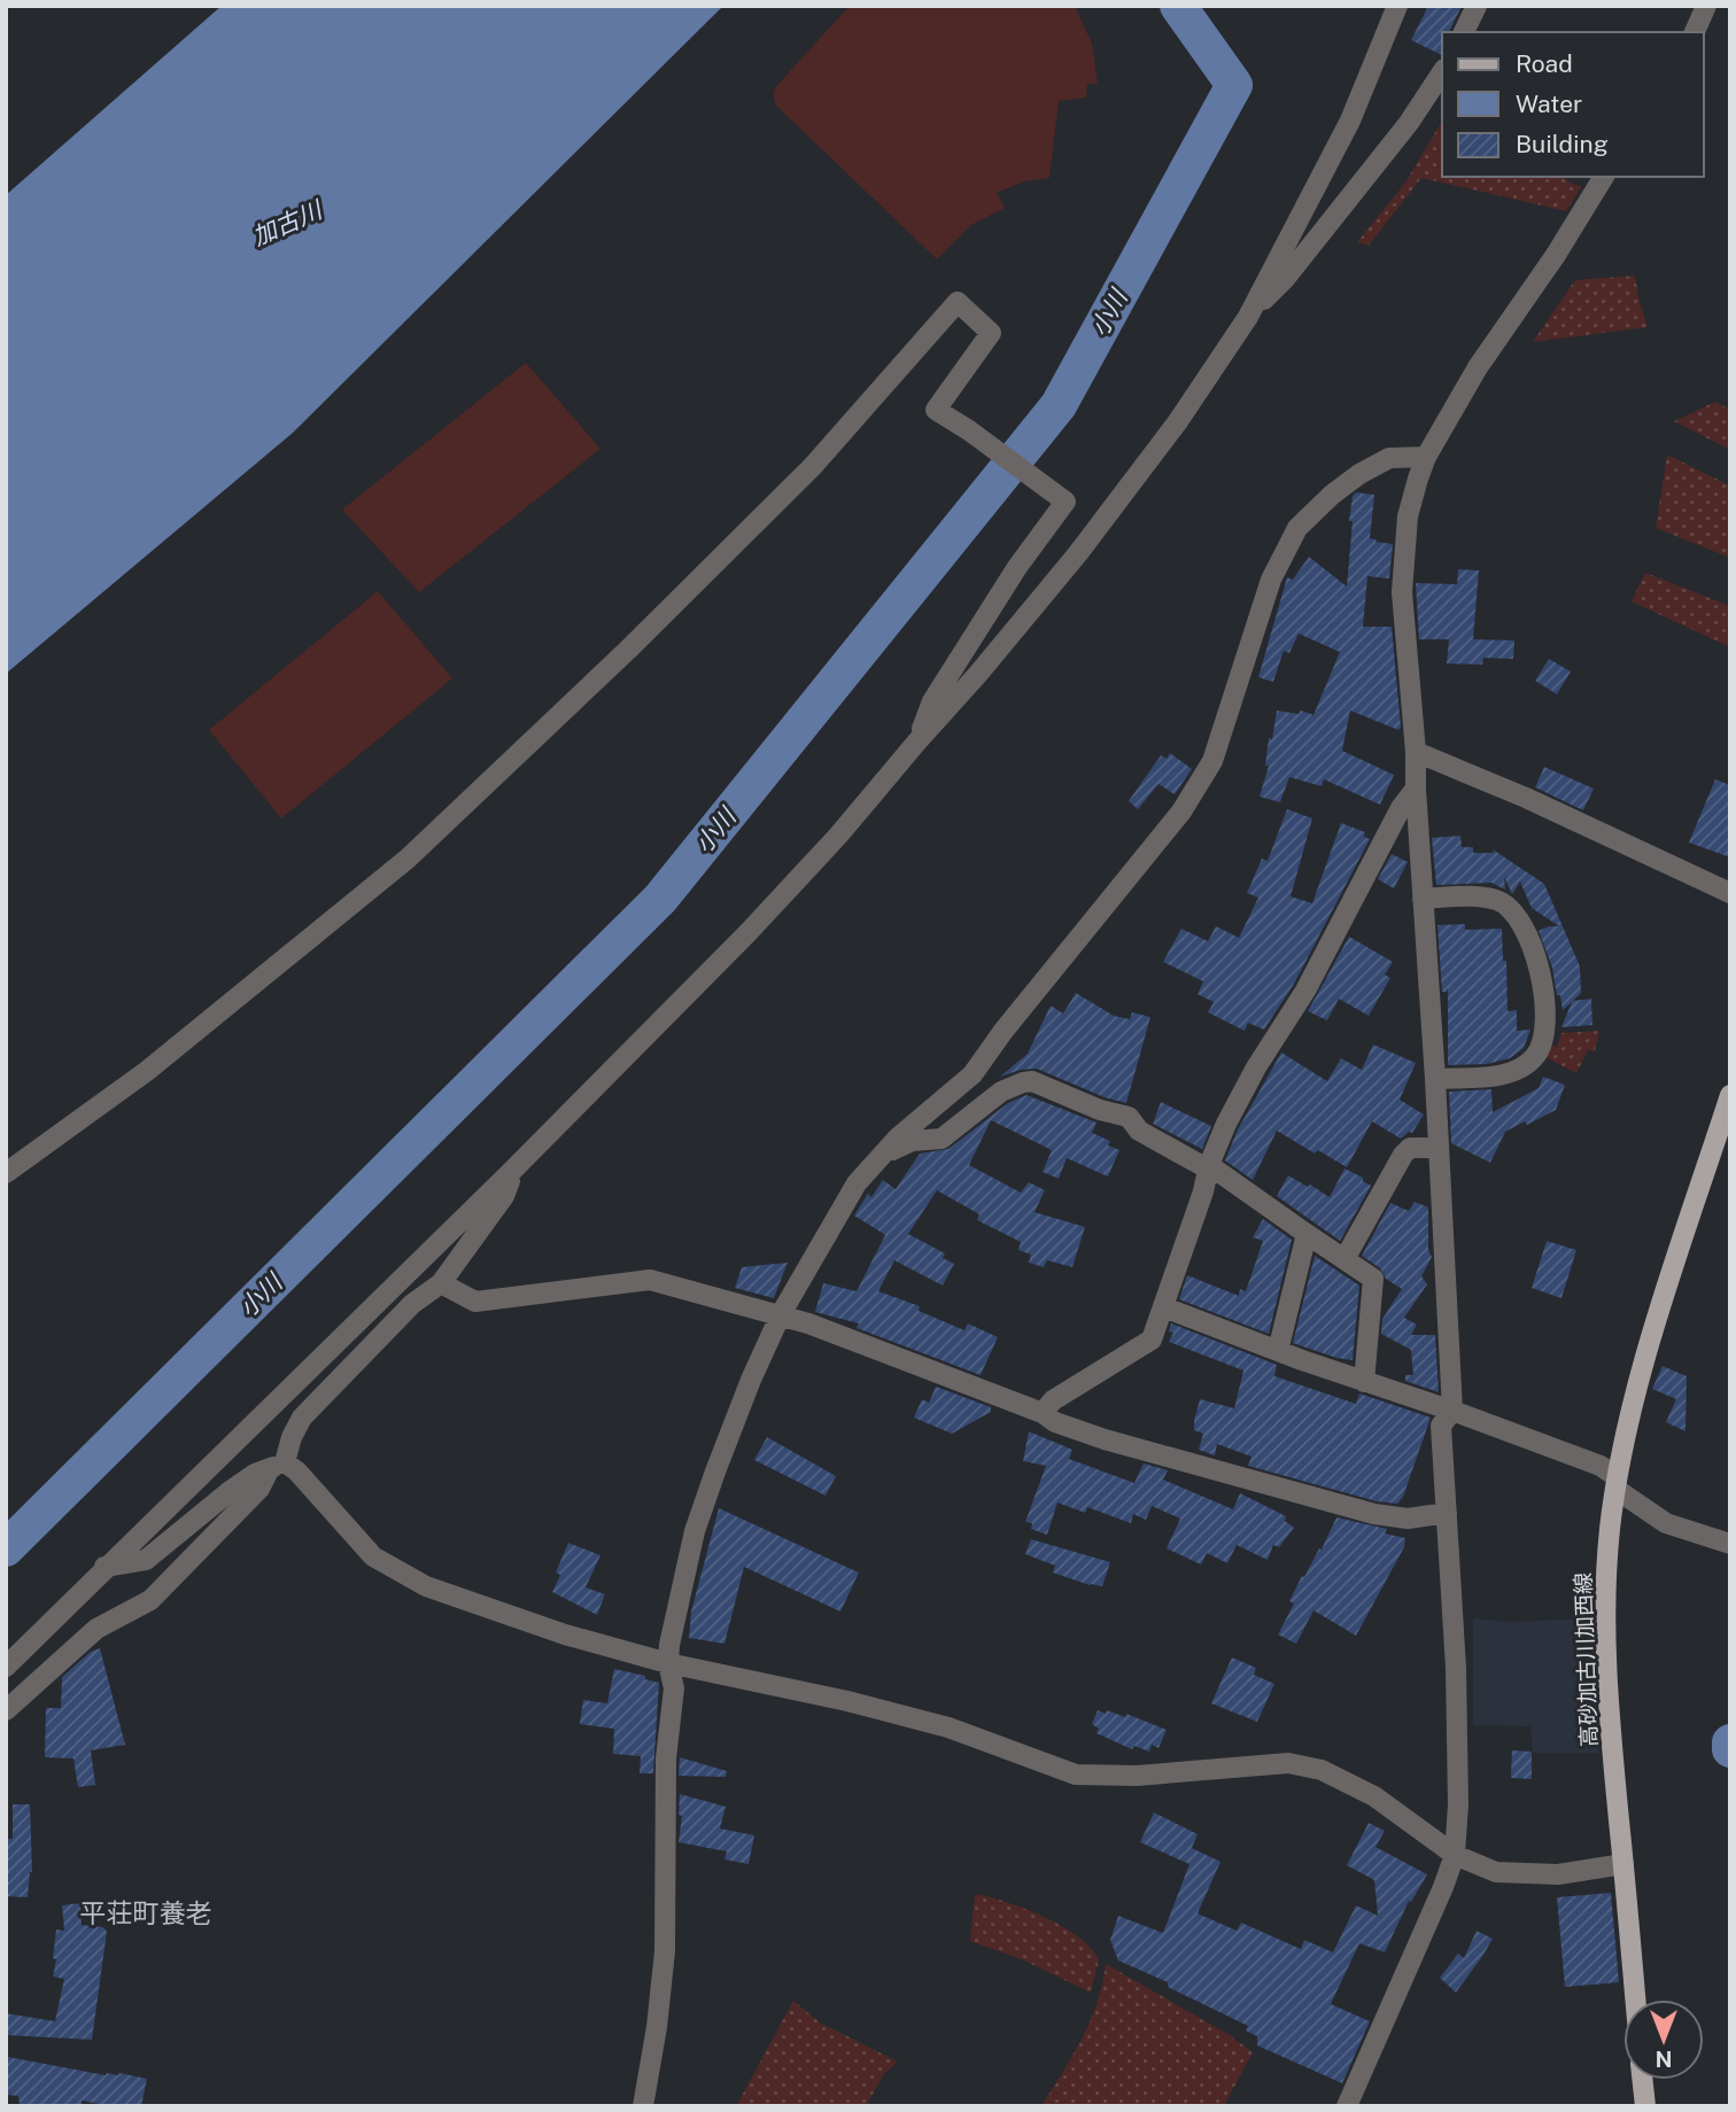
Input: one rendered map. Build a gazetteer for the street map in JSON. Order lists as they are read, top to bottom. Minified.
{"streets":{"main road":["高砂加古川加西線"]},"districts":["平荘町養老"],"water":["加古川","小川"],"legend":["Road","Water","Building"],"north":"bottom"}
